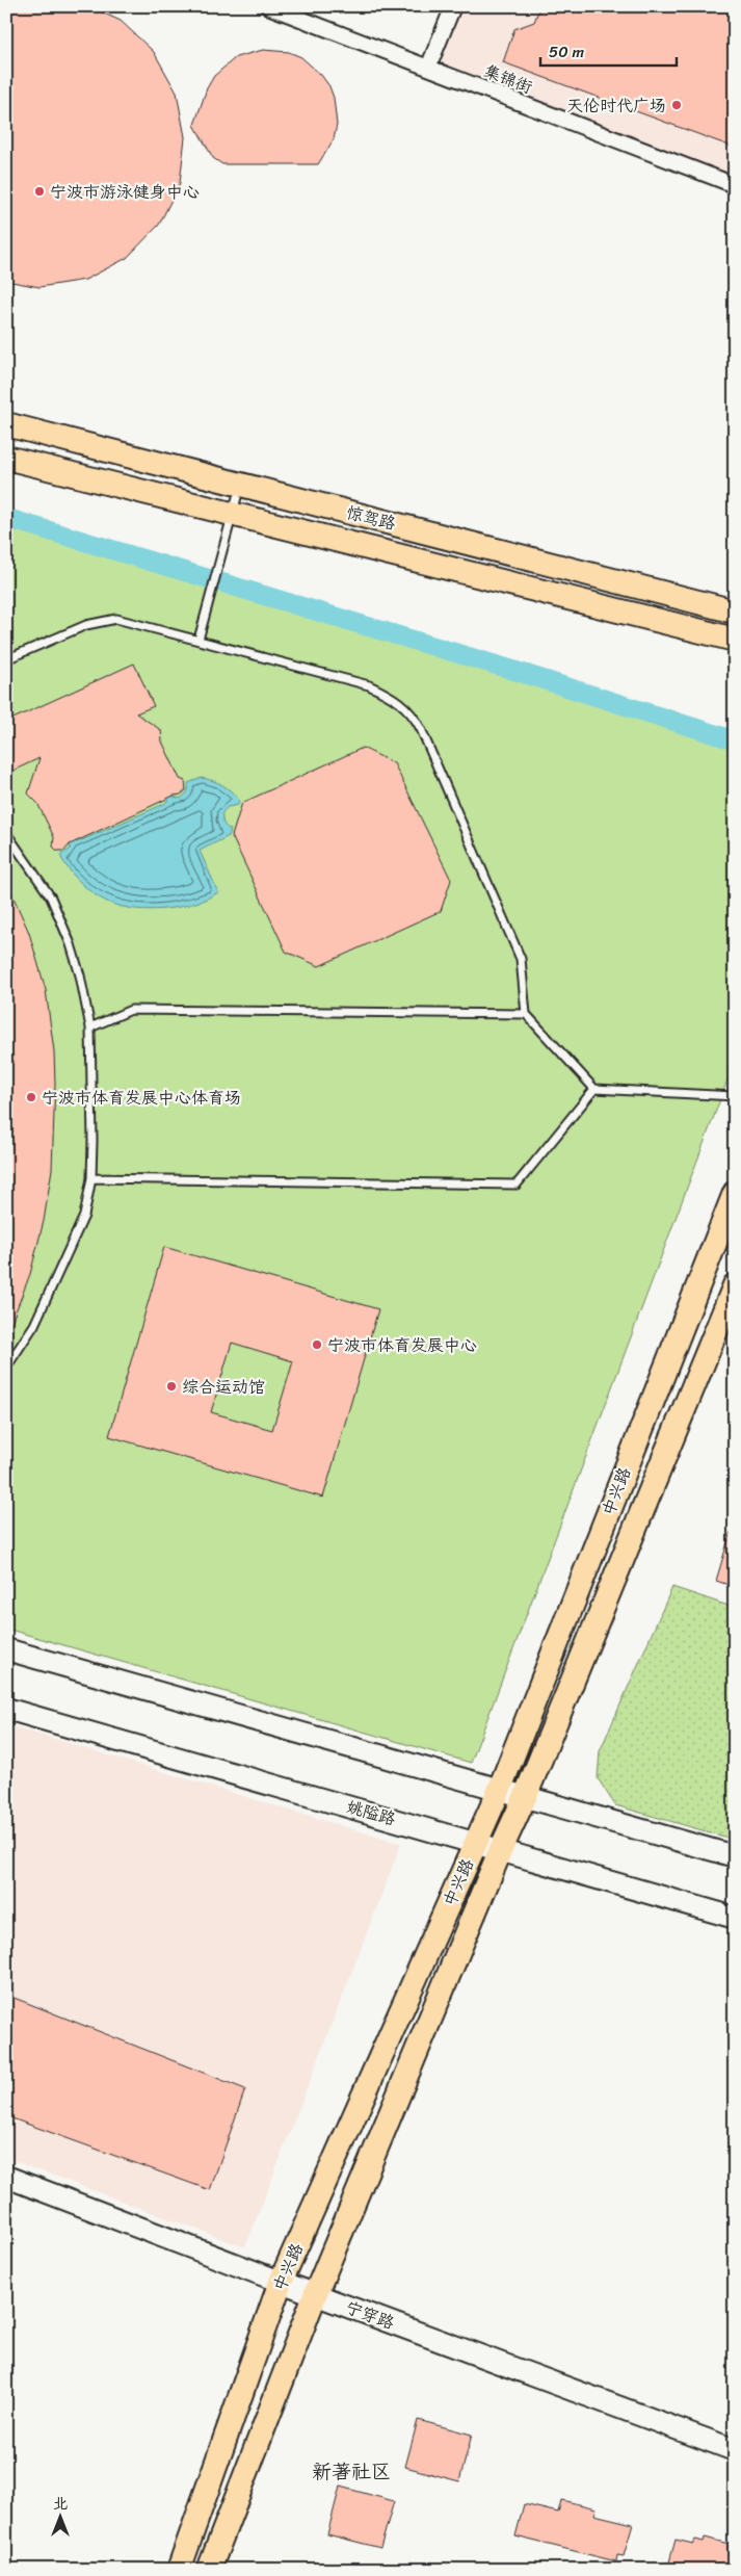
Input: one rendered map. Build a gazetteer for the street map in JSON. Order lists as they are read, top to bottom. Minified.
{"streets":{"main road":["惊驾路","中兴路","姚隘路","宁穿路"],"street":["集锦街"]},"crossings":[["中兴路","姚隘路"],["中兴路","宁穿路"]],"districts":["新著社区"],"places":["天伦时代广场","宁波市游泳健身中心","宁波市体育发展中心体育场","宁波市体育发展中心","综合运动馆"],"scale_bar":"50 m","north":"top"}
